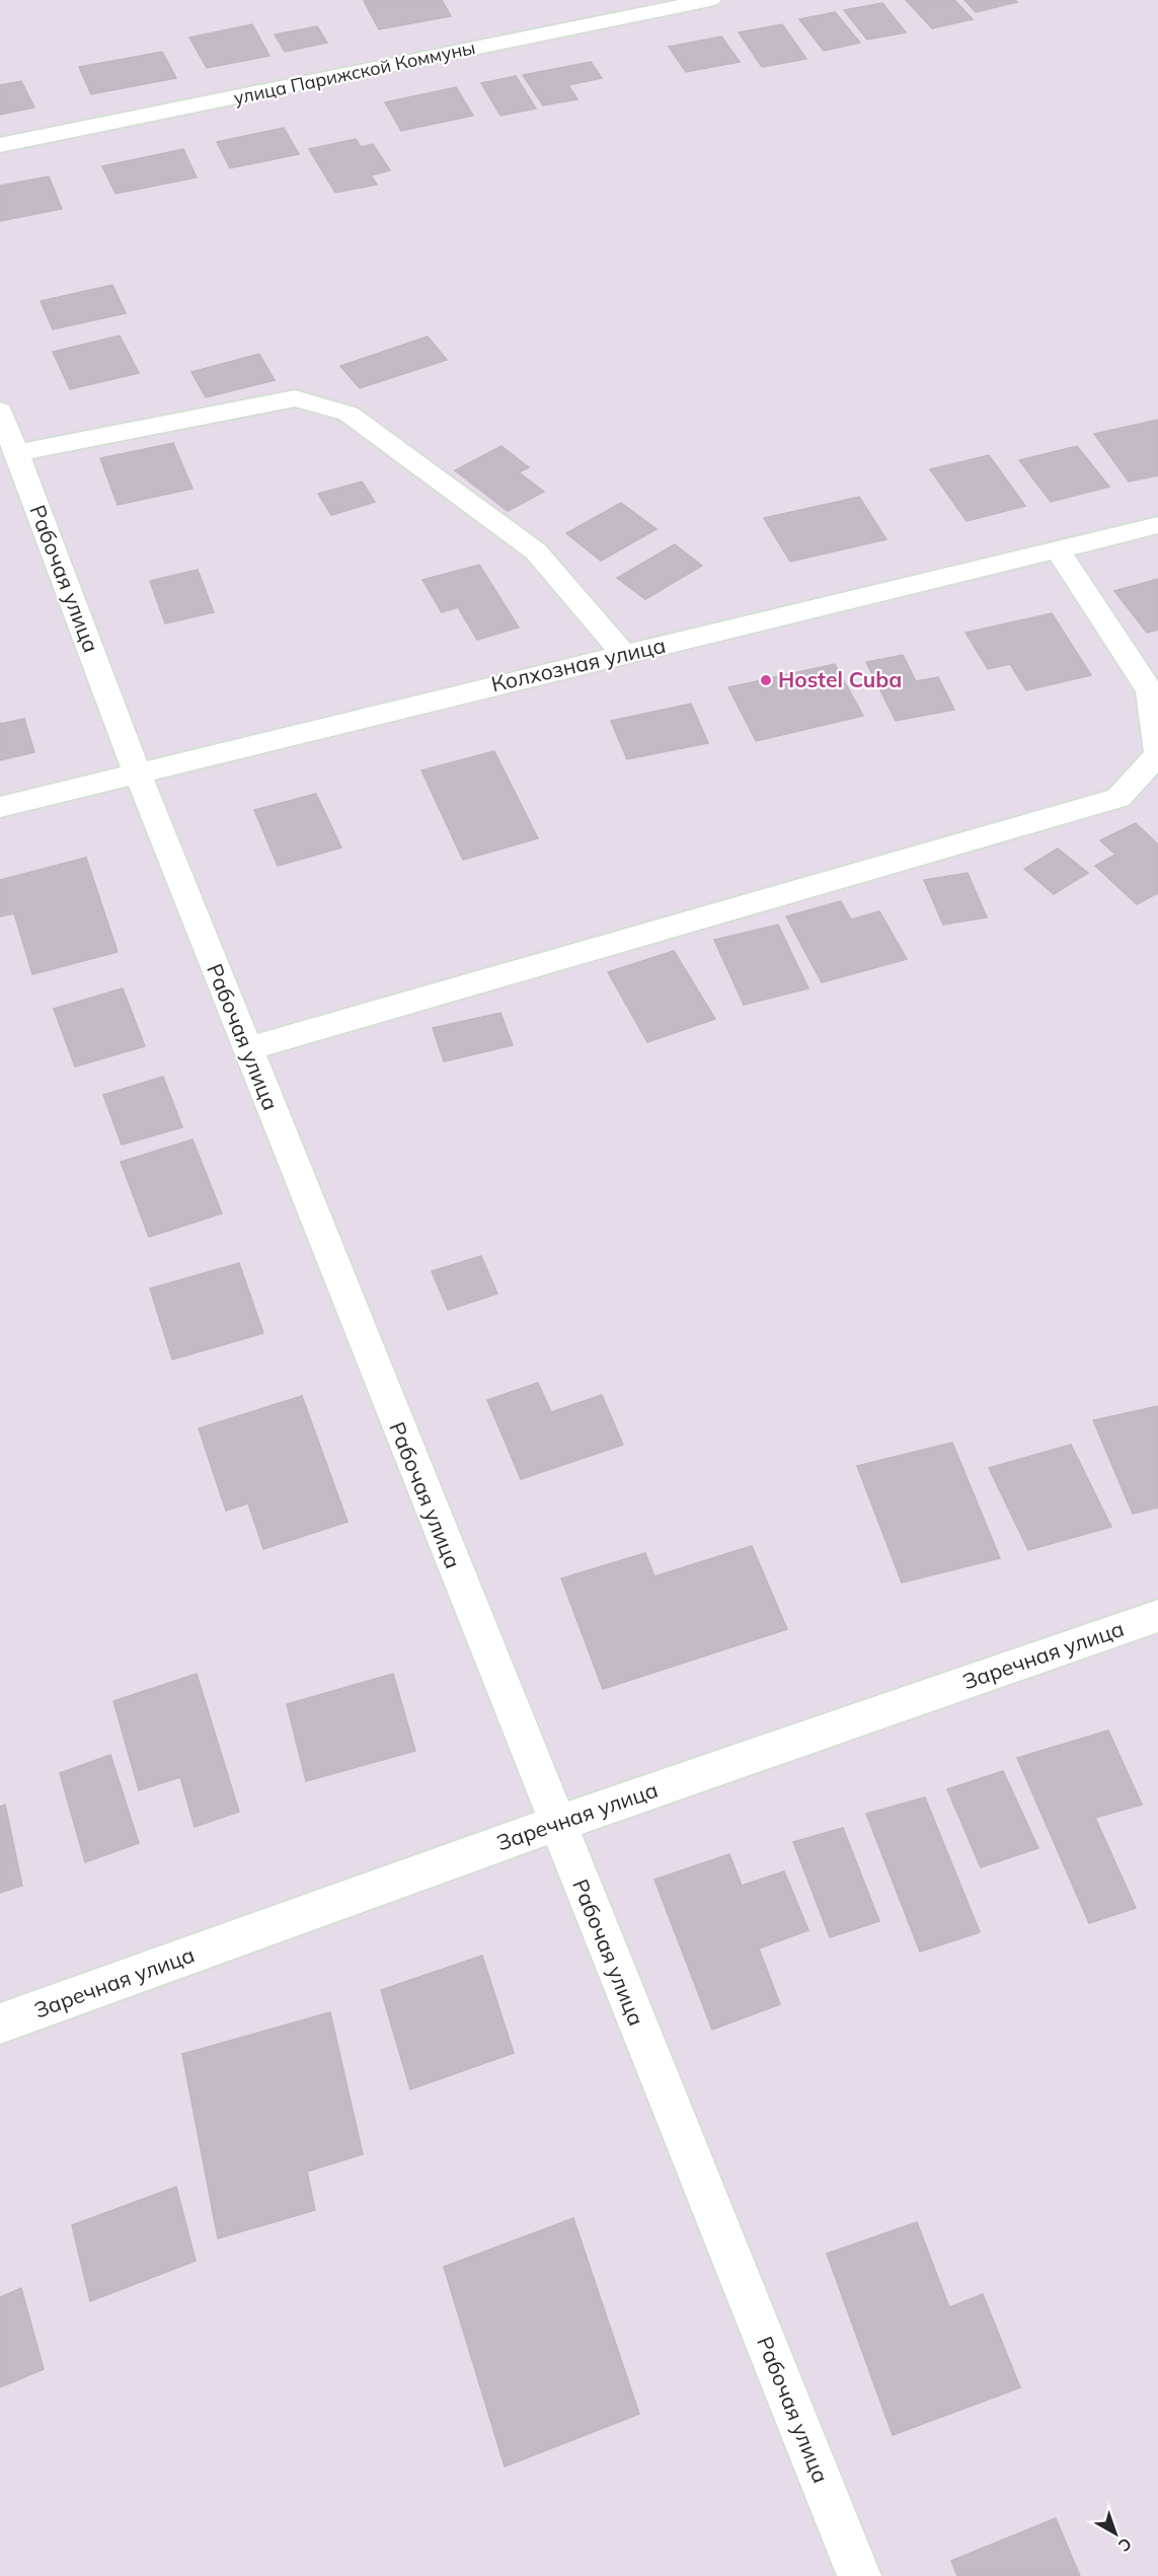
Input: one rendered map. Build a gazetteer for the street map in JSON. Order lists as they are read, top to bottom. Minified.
{"streets":{"street":["улица Парижской Коммуны","Рабочая улица","Колхозная улица","Заречная улица"]},"crossings":[["Рабочая улица","Колхозная улица"],["Рабочая улица","Заречная улица"]],"places":["Hostel Cuba"],"north":"bottom right"}
